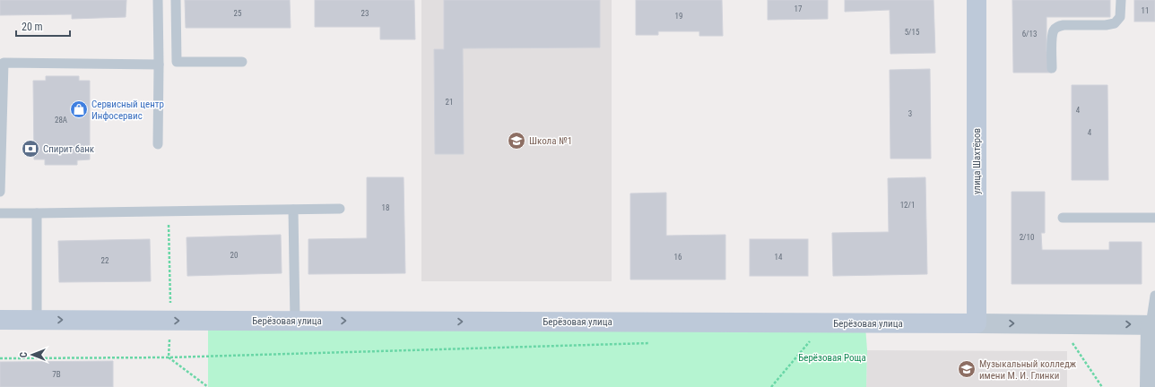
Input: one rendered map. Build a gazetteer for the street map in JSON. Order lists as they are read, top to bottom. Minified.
{"streets":{"street":["улица Шахтёров","Берёзовая улица"]},"crossings":[["улица Шахтёров","Берёзовая улица"]],"one_way":["Берёзовая улица"],"parks":["Берёзовая Роща"],"places":{"shop":["Сервисный центр Инфосервис"],"school or university":["Школа №1","Музыкальный колледж имени М. И. Глинки"],"bank":["Спирит банк"]},"house_numbers":["17","11","25","23","19","5/15","6/13","21","4","3","28А","4","12/1","18","2/10","20","16","14","22","7В"],"scale_bar":"20 m","north":"left"}
